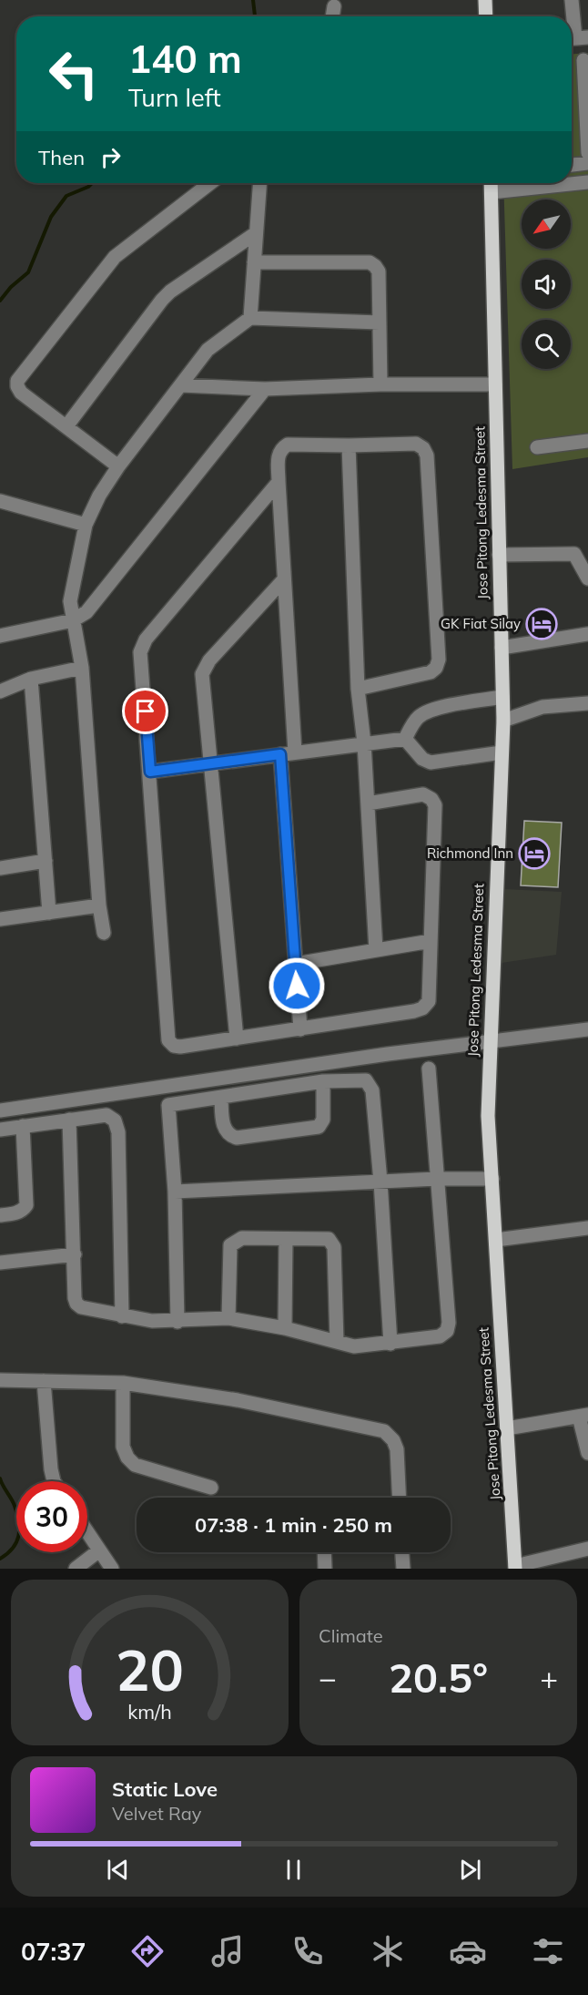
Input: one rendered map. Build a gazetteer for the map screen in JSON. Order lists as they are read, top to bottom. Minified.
{"streets":{"main road":["Jose Pitong Ledesma Street"]},"places":{"hotel":["GK Fiat Silay","Richmond Inn"]},"north":"bottom left","page":{"turn":["140 m","Turn left"],"then":"Then","limit":"30","trip":"07:38 · 1 min · 250 m","tile":"Climate","heat":["−","20.5°","+"],"song":["Static Love","Velvet Ray"],"tabs":"07:37","gauge":["20","km/h"]}}
